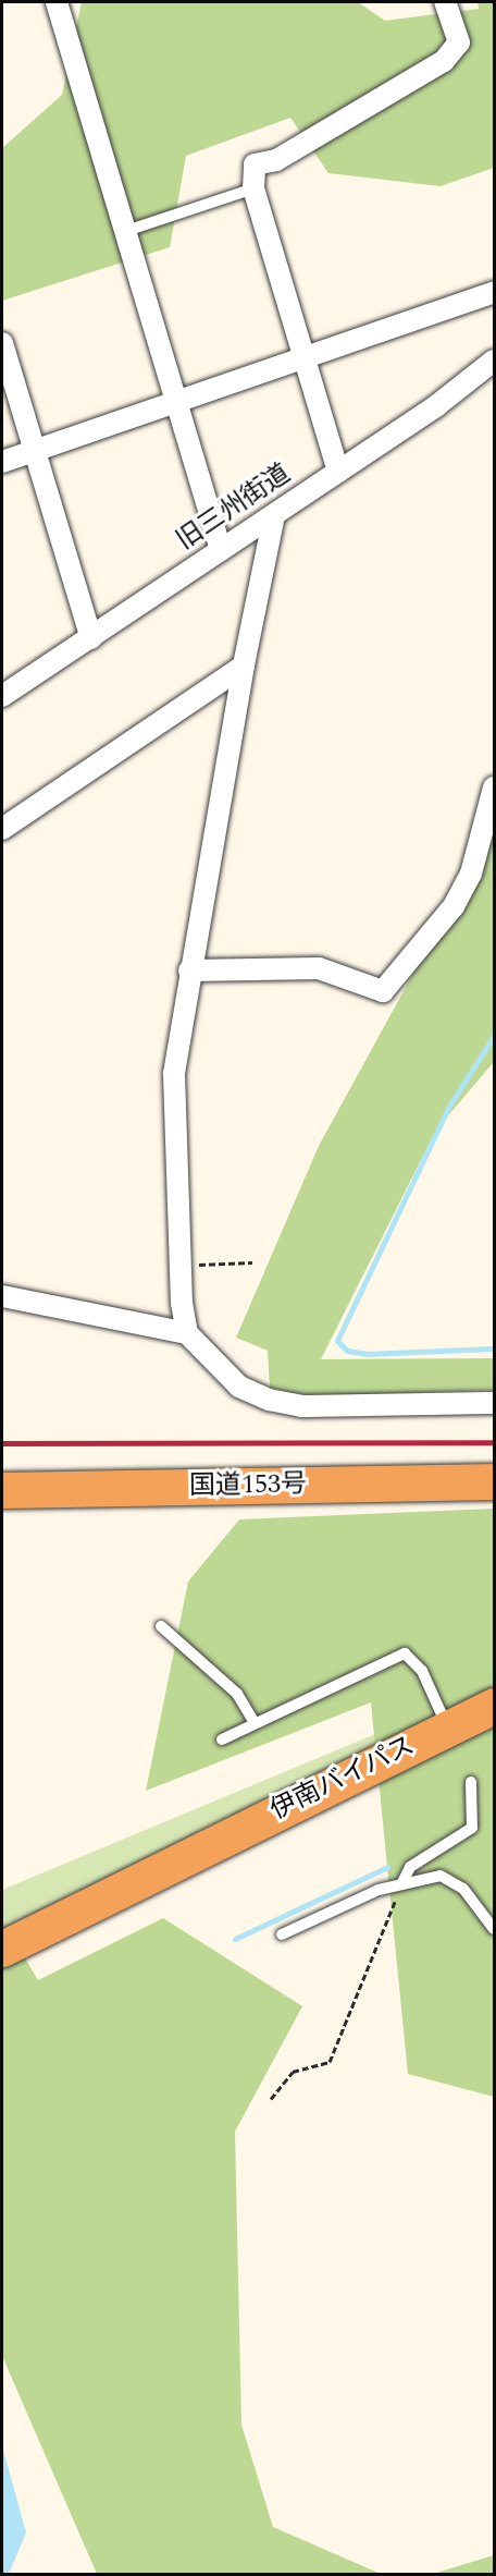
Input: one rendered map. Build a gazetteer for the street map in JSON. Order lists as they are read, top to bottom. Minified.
{"streets":{"highway":["国道153号","伊南バイパス"],"street":["旧三州街道"]}}
